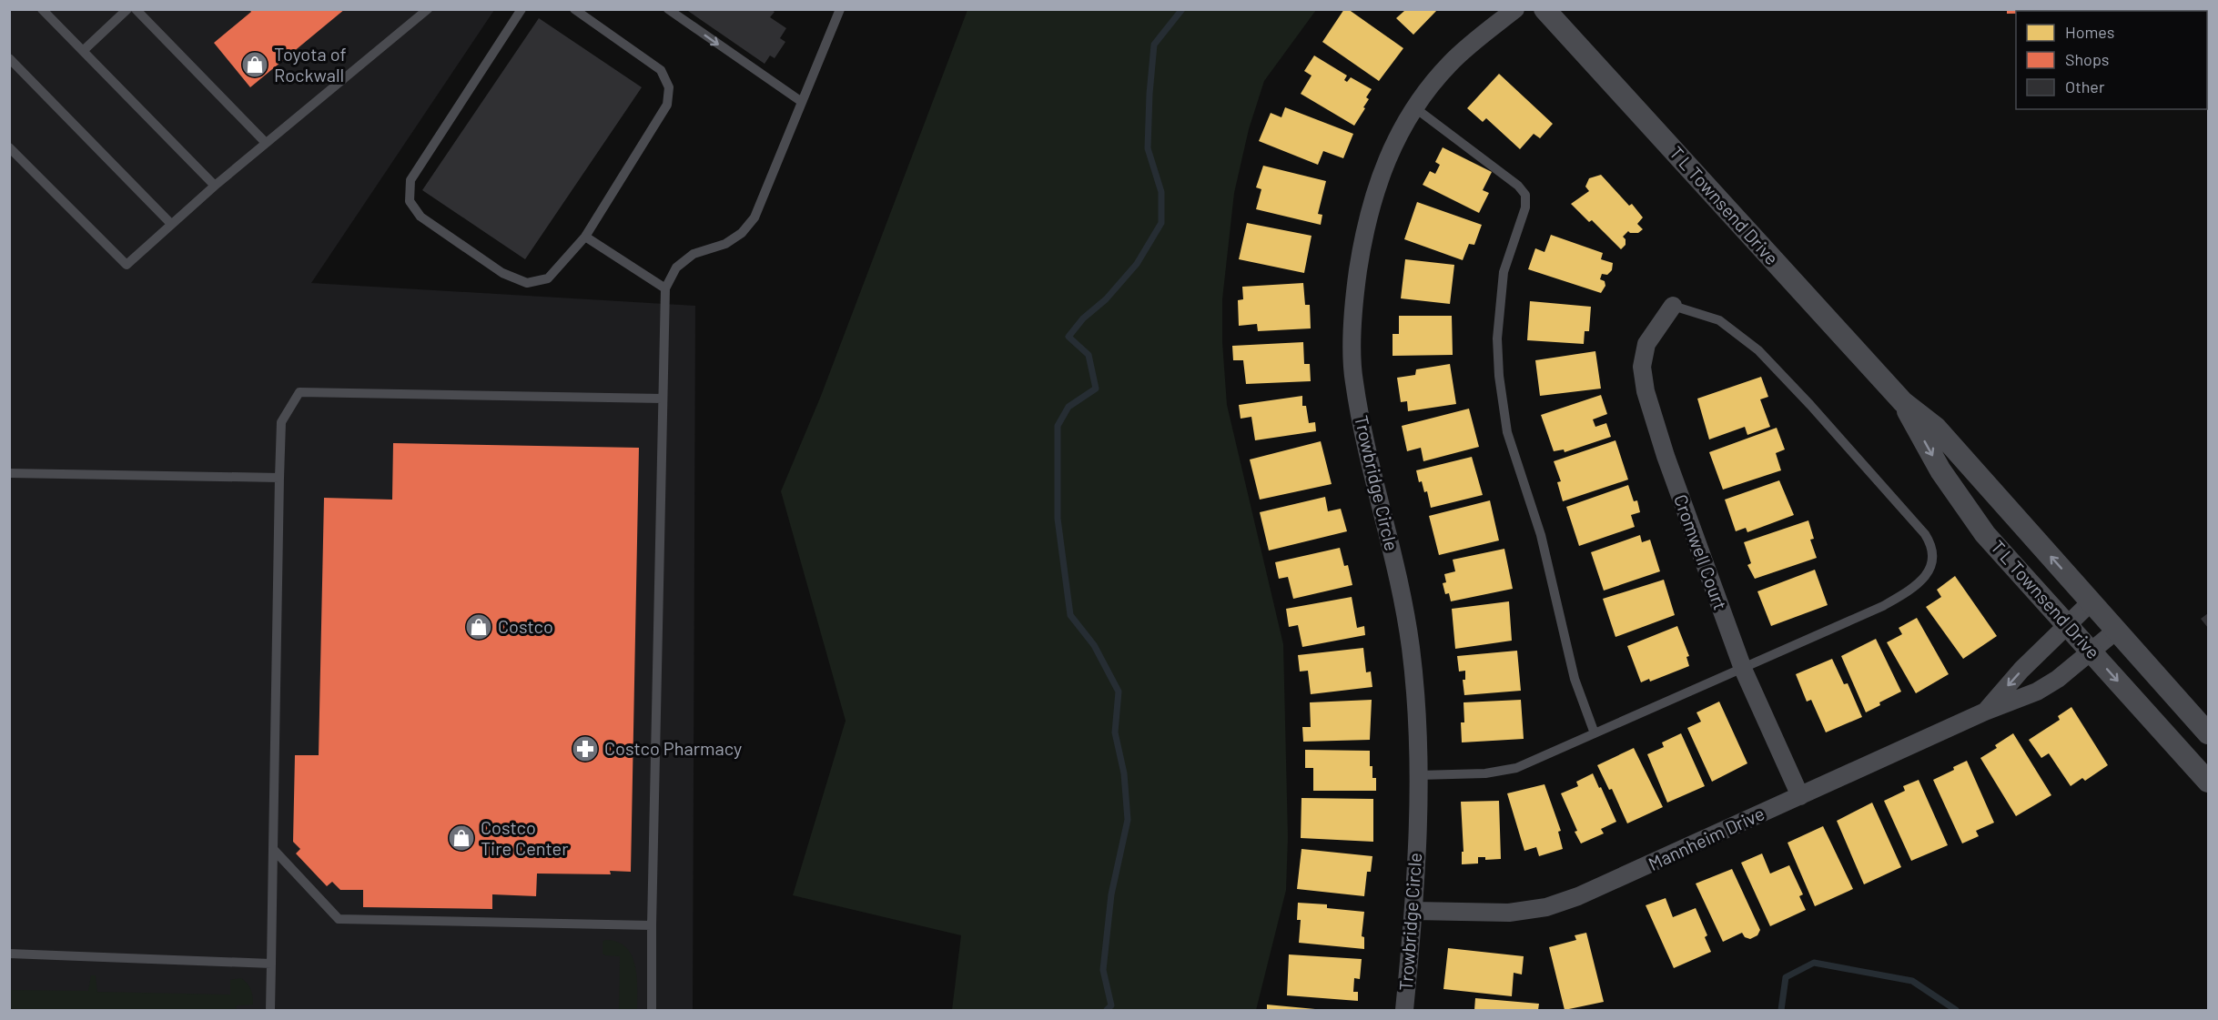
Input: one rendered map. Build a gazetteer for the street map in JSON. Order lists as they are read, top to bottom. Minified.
{"streets":{"street":["T L Townsend Drive","Trowbridge Circle","Cromwell Court","Mannheim Drive"]},"crossings":[["T L Townsend Drive","Mannheim Drive"],["Trowbridge Circle","Mannheim Drive"],["Cromwell Court","Mannheim Drive"]],"places":{"shop":["Toyota of Rockwall","Costco","Costco Tire Center"],"pharmacy":["Costco Pharmacy"]},"legend":["Homes","Shops","Other"]}
